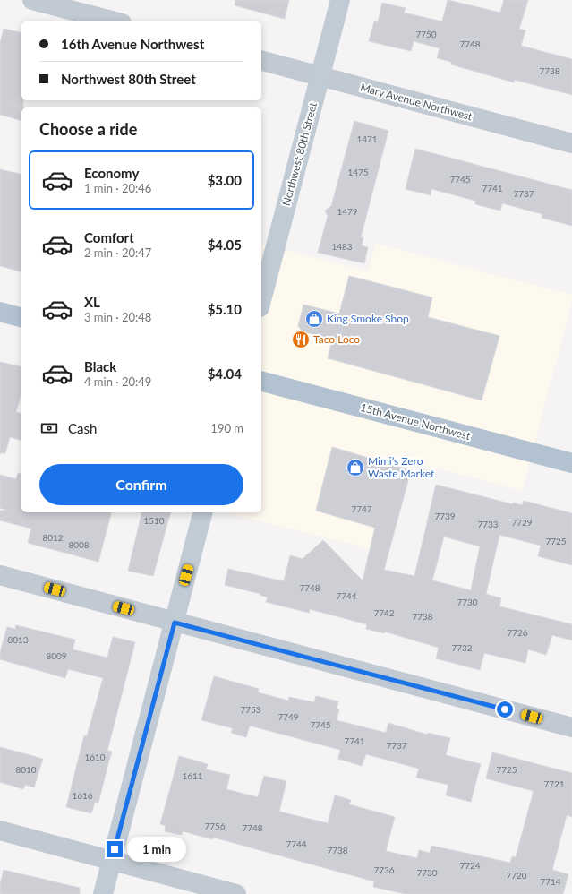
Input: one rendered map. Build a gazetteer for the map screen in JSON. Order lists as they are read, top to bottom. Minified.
{"streets":{"main road":["15th Avenue Northwest"],"street":["Mary Avenue Northwest","Northwest 80th Street"]},"crossings":[["Mary Avenue Northwest","Northwest 80th Street"]],"places":{"shop":["King Smoke Shop","Mimi’s Zero Waste Market"],"restaurant":["Taco Loco"]},"house_numbers":["7750","7748","7738","1471","1475","7745","7741","7737","1479","1483","7747","7739","1510","7729","7733","8012","7725","8008","7748","7744","7730","7742","7738","7726","8013","7732","8009","7753","7749","7745","7741","7737","1610","8010","7725","1611","7721","1616","7756","7748","7744","7738","7724","7736","7730","7720","7714"],"page":{"banner":["16th Avenue Northwest","Northwest 80th Street"],"heading":"Choose a ride","list":[{"name":"Economy","note":"1 min · 20:46","value":"$3.00"},{"name":"Comfort","note":"2 min · 20:47","value":"$4.05"},{"name":"XL","note":"3 min · 20:48","value":"$5.10"},{"name":"Black","note":"4 min · 20:49","value":"$4.04"}],"pay":["Cash","190 m"],"buttons":"Confirm","bubble":"1 min"}}
